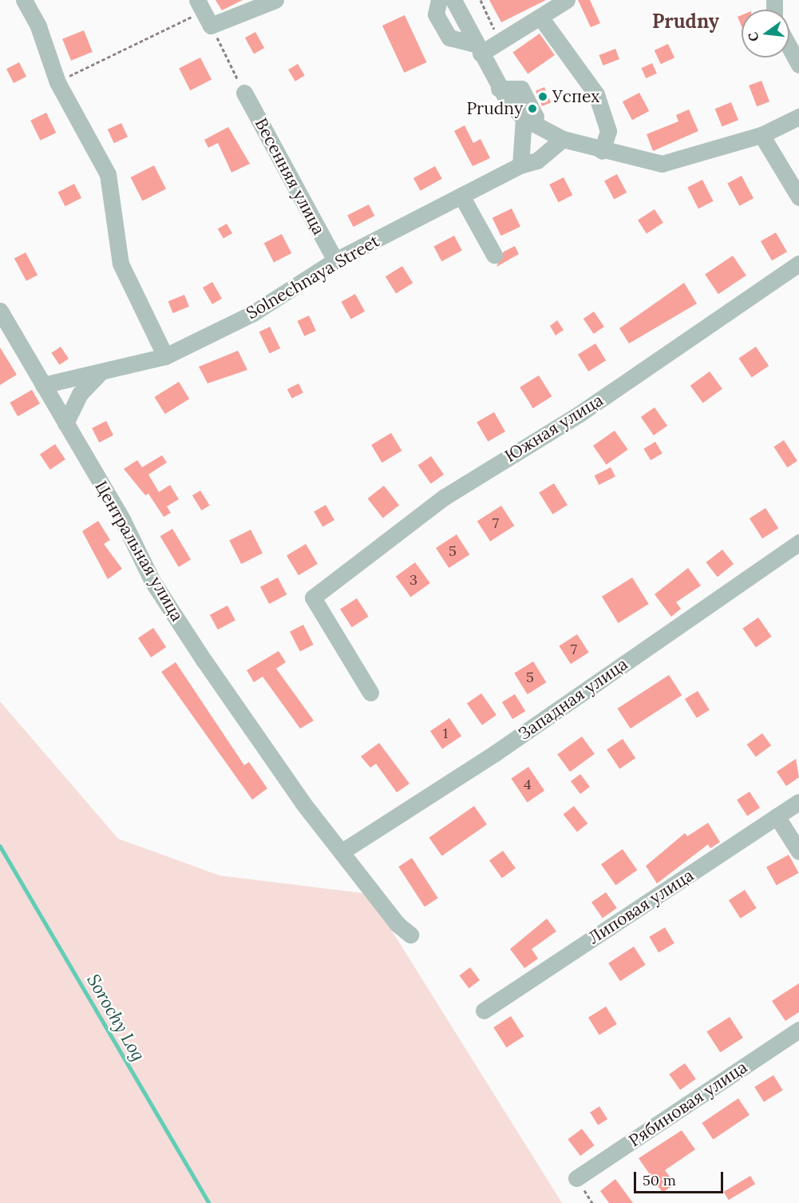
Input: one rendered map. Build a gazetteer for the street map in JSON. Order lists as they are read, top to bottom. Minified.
{"streets":{"street":["Весенняя улица","Solnechnaya Street","Южная улица","Центральная улица","Западная улица","Липовая улица","Рябиновая улица"]},"crossings":[["Весенняя улица","Solnechnaya Street"],["Solnechnaya Street","Центральная улица"],["Центральная улица","Западная улица"]],"districts":["Prudny"],"water":["Sorochy Log"],"places":["Успех","Prudny"],"house_numbers":["7","5","3","7","5","1","4"],"scale_bar":"50 m","north":"left"}
